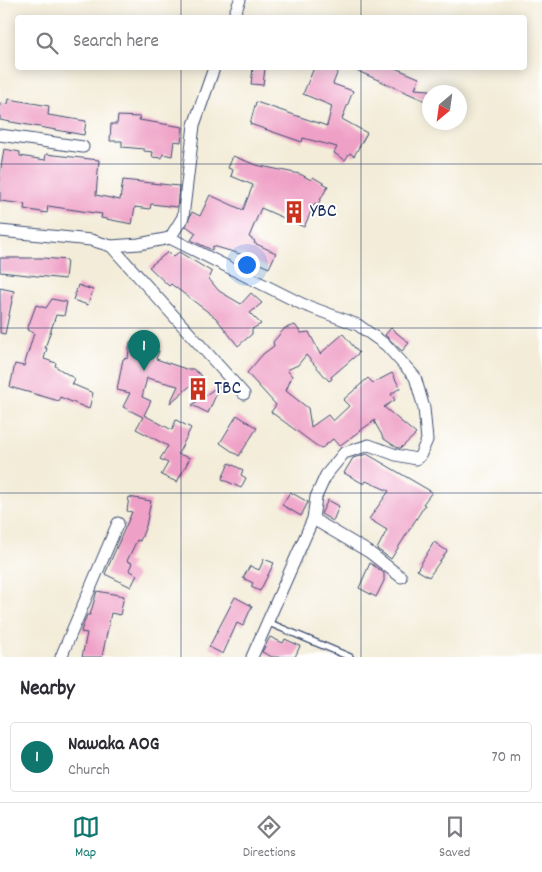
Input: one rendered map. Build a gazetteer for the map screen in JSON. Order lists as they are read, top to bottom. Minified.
{"places":{"building":["YBC","TBC"]},"north":"bottom left","page":{"search":"Search here","pins":"1","heading":"Nearby","list":[{"mark":"1","name":"Nawaka AOG","note":"Church","value":"70 m"}],"nav":["Map","Directions","Saved"]}}
